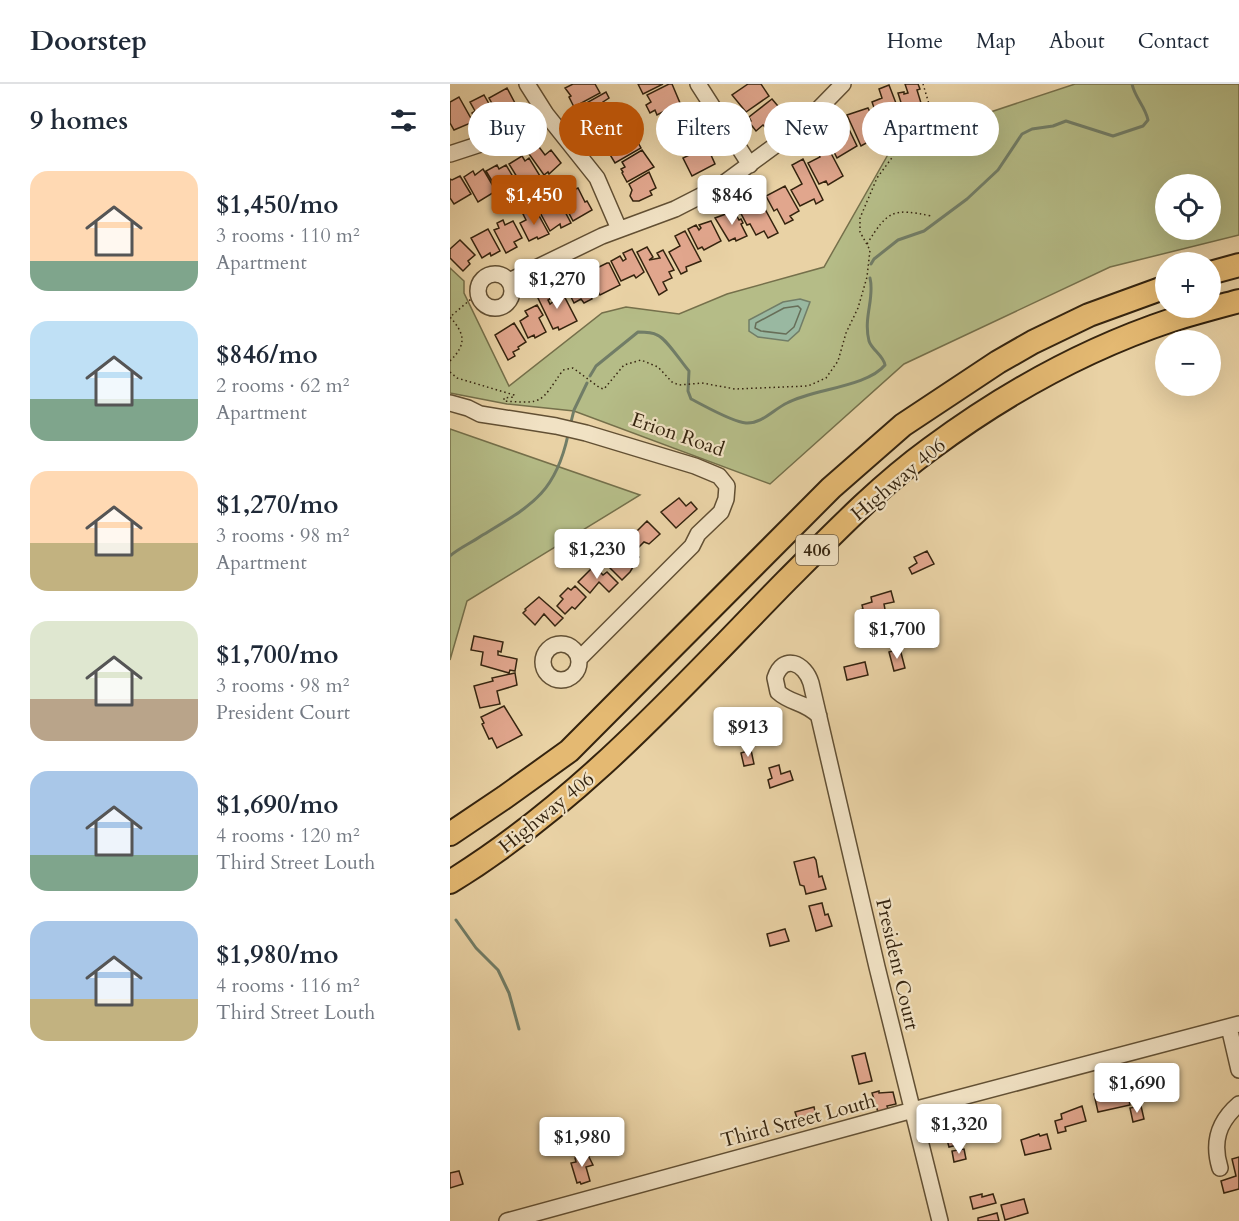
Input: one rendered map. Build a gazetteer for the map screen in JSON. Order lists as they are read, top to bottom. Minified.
{"streets":{"highway":["Highway 406","406"],"street":["Erion Road","President Court","Third Street Louth"]},"crossings":[["President Court","Third Street Louth"]],"page":{"header":"Doorstep","nav":["Home","Map","About","Contact"],"heading":"9 homes","chip":["Buy","Rent","Filters","New","Apartment"],"list":[{"name":"$1,450/mo","note":"3 rooms · 110 m² · Apartment"},{"name":"$846/mo","note":"2 rooms · 62 m² · Apartment"},{"name":"$1,270/mo","note":"3 rooms · 98 m² · Apartment"},{"name":"$1,700/mo","note":"3 rooms · 98 m² · President Court"},{"name":"$1,690/mo","note":"4 rooms · 120 m² · Third Street Louth"},{"name":"$1,980/mo","note":"4 rooms · 116 m² · Third Street Louth"}],"map_buttons":["+","−"],"price":["$1,450","$846","$1,270","$1,230","$1,700","$913","$1,690","$1,320","$1,980"]}}
